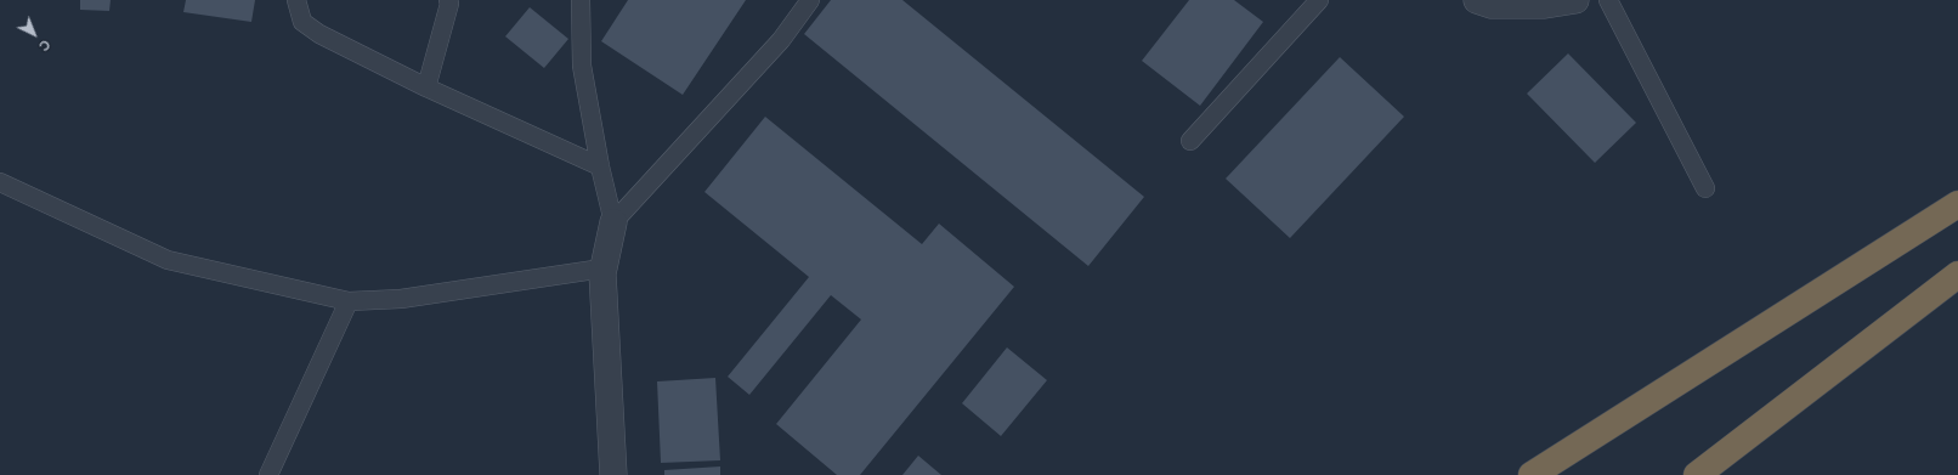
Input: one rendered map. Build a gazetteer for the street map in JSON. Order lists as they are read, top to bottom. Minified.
{"north":"bottom right"}
